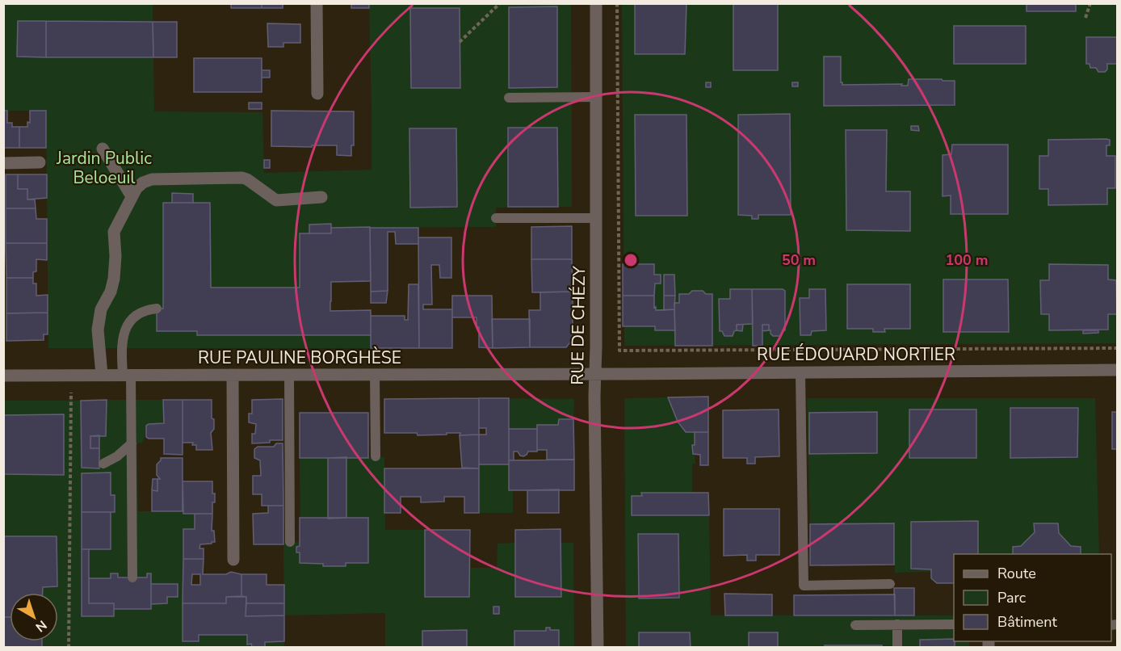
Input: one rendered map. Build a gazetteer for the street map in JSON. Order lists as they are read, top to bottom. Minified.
{"streets":{"street":["RUE DE CHÉZY","RUE ÉDOUARD NORTIER","RUE PAULINE BORGHÈSE"]},"crossings":[["RUE DE CHÉZY","RUE ÉDOUARD NORTIER"],["RUE DE CHÉZY","RUE PAULINE BORGHÈSE"],["RUE ÉDOUARD NORTIER","RUE PAULINE BORGHÈSE"]],"parks":["Jardin Public Beloeuil"],"legend":["Route","Parc","Bâtiment"],"north":"bottom right","rings":["50 m","100 m"]}
